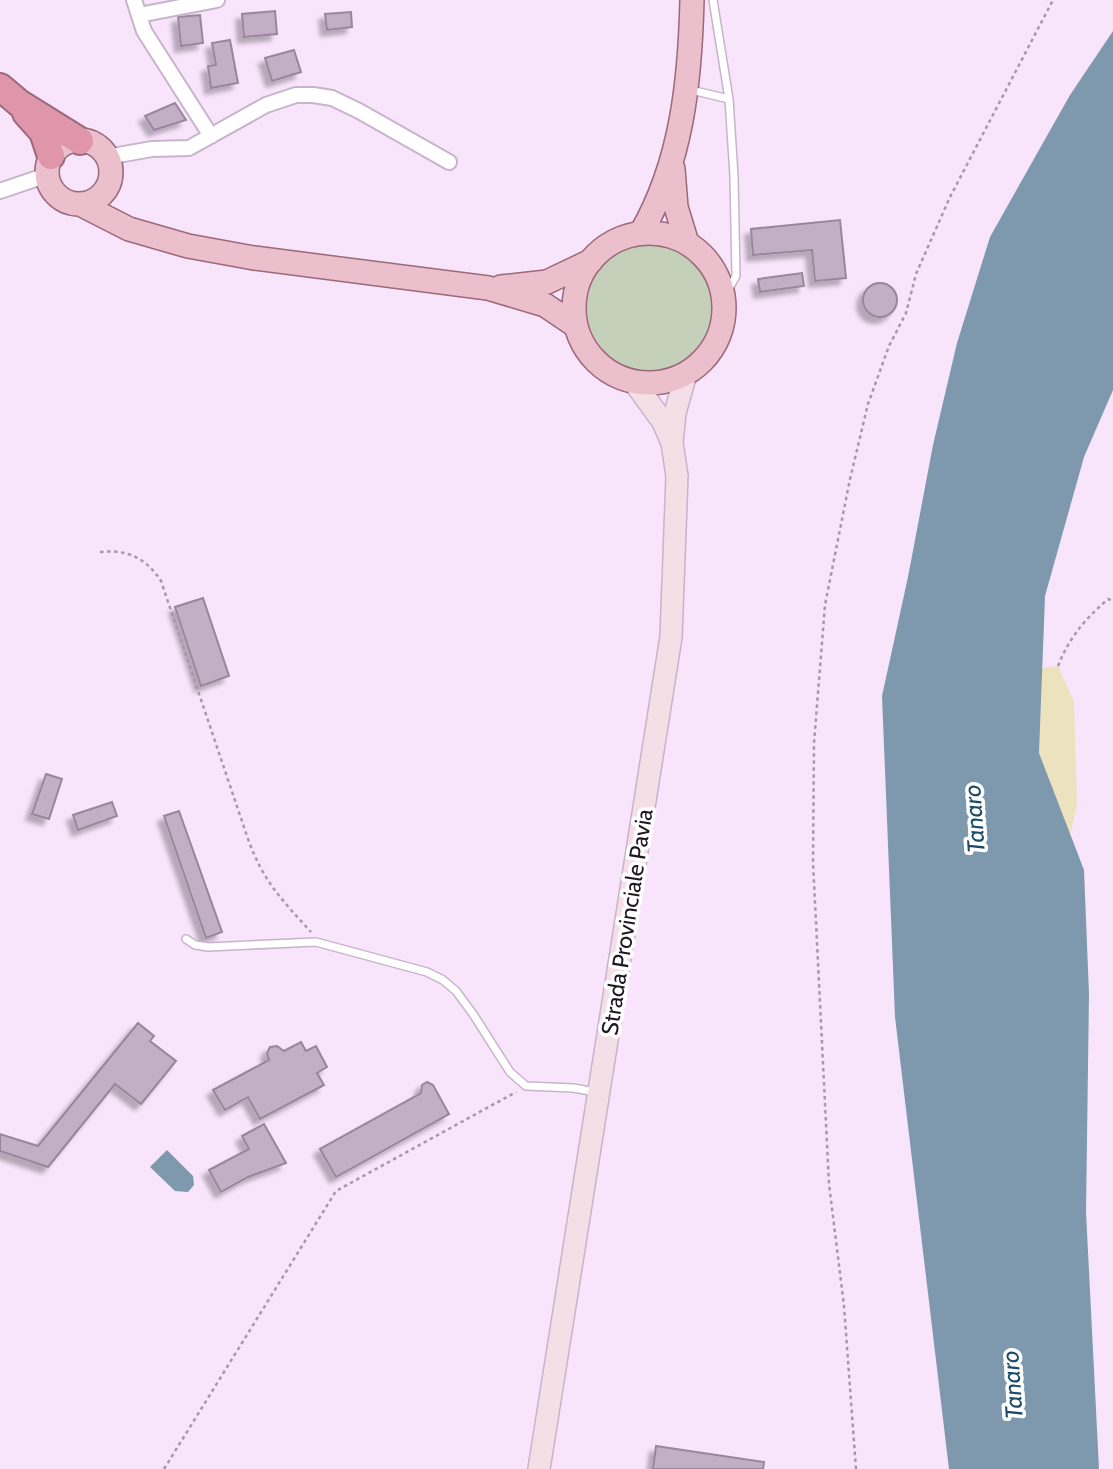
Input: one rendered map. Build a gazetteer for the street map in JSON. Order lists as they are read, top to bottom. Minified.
{"streets":{"main road":["Strada Provinciale Pavia"]},"water":["Tanaro"]}
